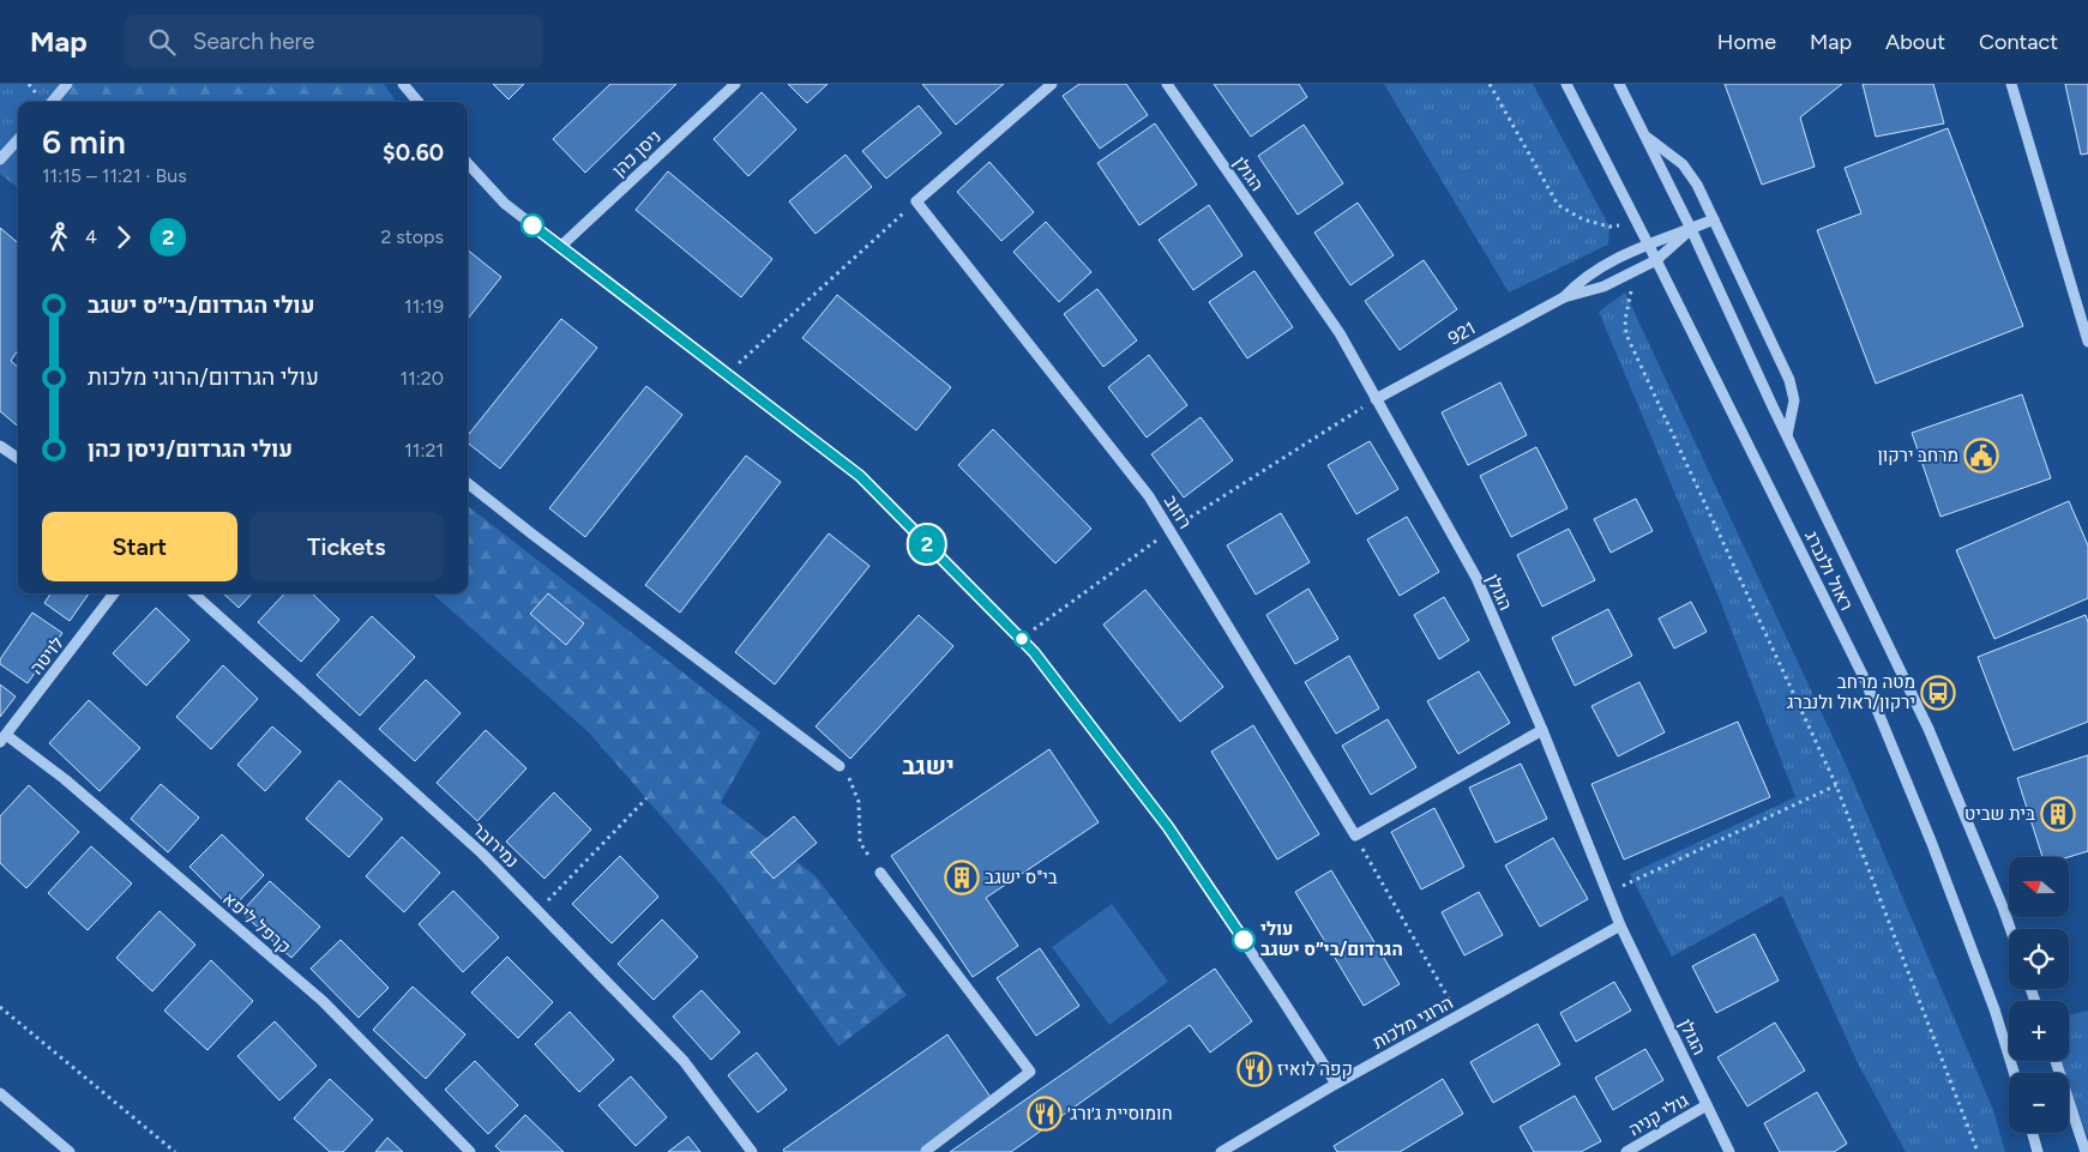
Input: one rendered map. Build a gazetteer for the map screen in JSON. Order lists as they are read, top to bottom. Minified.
{"streets":{"street":["ניסן כהן","הגולן","921","רוזוב","ראול ולנברג","לויטה","נמירובר","קרפל ליפא","הרוגי מלכות","גולי קניה"]},"crossings":[["הגולן","921"],["הגולן","הרוגי מלכות"],["הגולן","גולי קניה"],["921","ראול ולנברג"],["לויטה","קרפל ליפא"]],"districts":["ישגב"],"places":{"public building":["מרחב ירקון"],"bus stop":["מטה מרחב ירקון/ראול ולנברג"],"building":["בית שביט","בי\"ס ישגב"],"other":["עולי הגרדום/בי״ס ישגב"],"restaurant":["קפה לואיז","חומוסיית ג׳ורג׳"]},"lines":["bus line 2"],"north":"left","page":{"header":"Map","search":"Search here","nav":["Home","Map","About","Contact"],"on_map":"2","heading":["6 min","11:15 – 11:21 · Bus","$0.60"],"legs":["4","2","2 stops"],"list":[{"name":"עולי הגרדום/בי״ס ישגב","value":"11:19"},{"name":"עולי הגרדום/הרוגי מלכות","value":"11:20"},{"name":"עולי הגרדום/ניסן כהן","value":"11:21"}],"buttons":["Start","Tickets"],"map_buttons":["+","−"]}}
